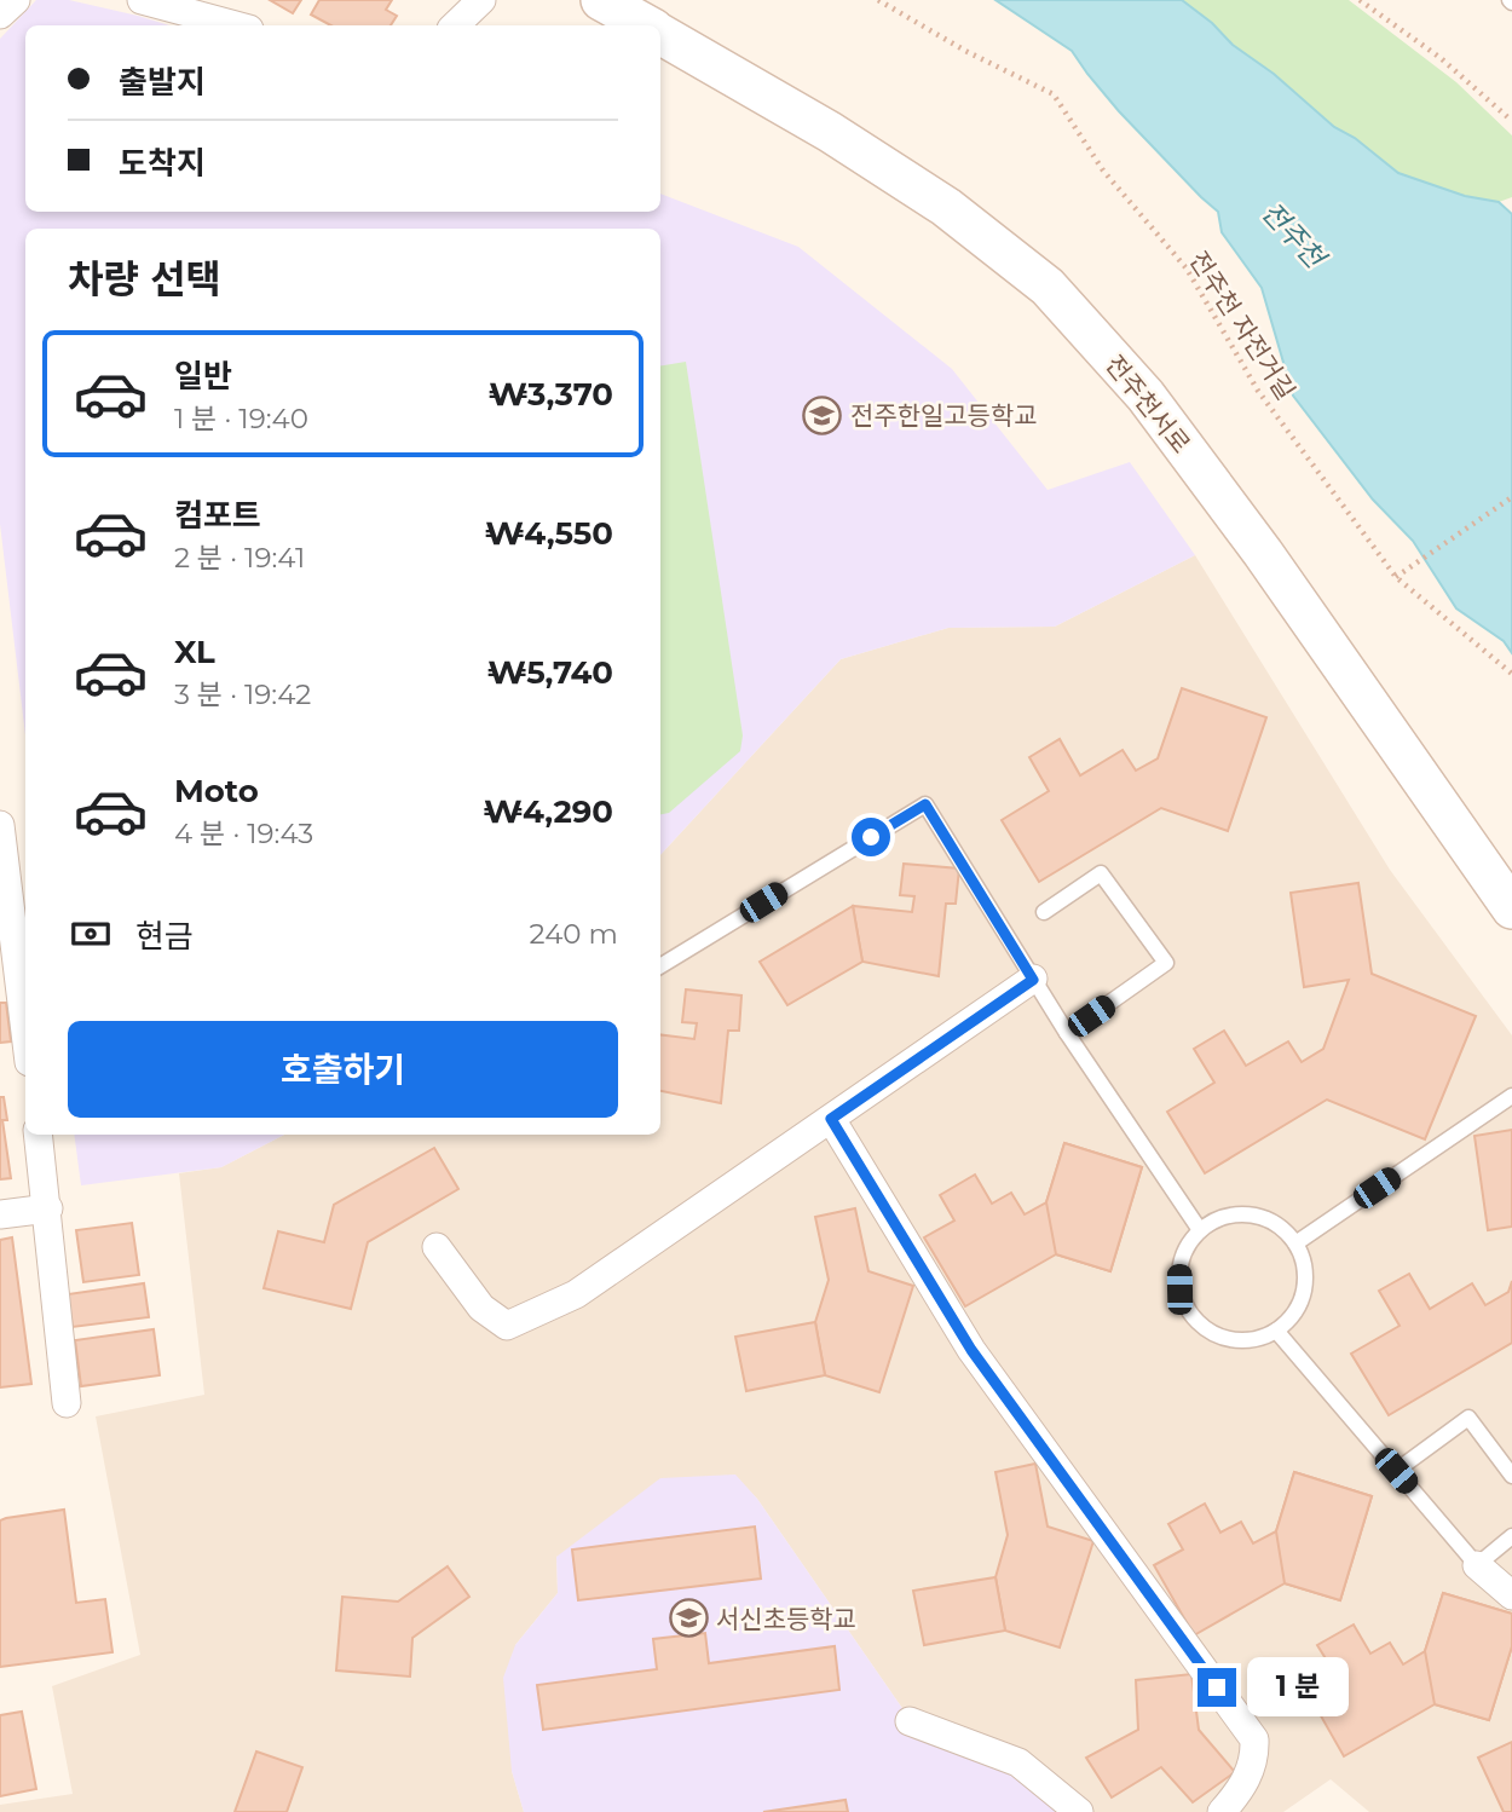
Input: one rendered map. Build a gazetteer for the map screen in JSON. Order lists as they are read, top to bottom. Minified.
{"streets":{"street":["전주천서로"],"path":["전주천 자전거길"]},"water":["전주천"],"places":{"school or university":["전주한일고등학교","서신초등학교"]},"page":{"banner":["출발지","도착지"],"heading":"차량 선택","list":[{"name":"일반","note":"1 분 · 19:40","value":"₩3,370"},{"name":"컴포트","note":"2 분 · 19:41","value":"₩4,550"},{"name":"XL","note":"3 분 · 19:42","value":"₩5,740"},{"name":"Moto","note":"4 분 · 19:43","value":"₩4,290"}],"pay":["현금","240 m"],"buttons":"호출하기","bubble":"1 분"}}
